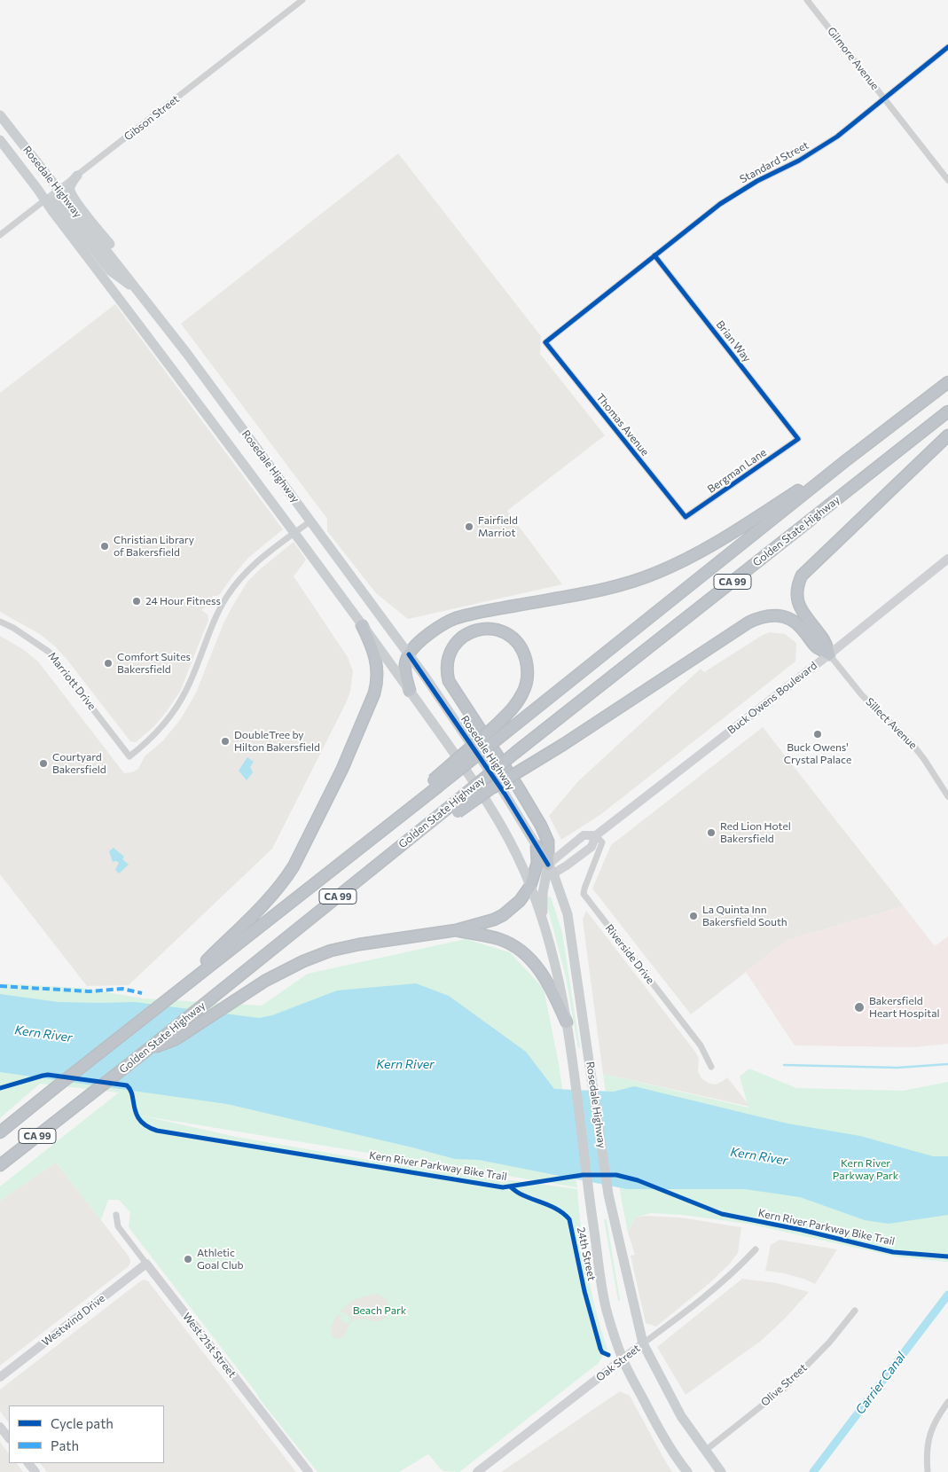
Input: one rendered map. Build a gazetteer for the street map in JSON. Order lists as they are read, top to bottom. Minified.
{"streets":{"highway":["Golden State Highway","CA 99"],"main road":["Rosedale Highway","Buck Owens Boulevard","Westwind Drive","West 21st Street","Oak Street"],"street":["Gilmore Avenue","Gibson Street","Standard Street","Brian Way","Thomas Avenue","Bergman Lane","Marriott Drive","Sillect Avenue","Riverside Drive","Olive Street"],"cycle path":["Kern River Parkway Bike Trail"]},"crossings":[["Gilmore Avenue","Standard Street"],["Gibson Street","Rosedale Highway"],["Standard Street","Brian Way"],["Standard Street","Thomas Avenue"],["Rosedale Highway","Marriott Drive"],["Rosedale Highway","Buck Owens Boulevard"],["Rosedale Highway","Oak Street"],["Brian Way","Bergman Lane"],["Thomas Avenue","Bergman Lane"],["Golden State Highway","CA 99"],["Buck Owens Boulevard","Sillect Avenue"],["Buck Owens Boulevard","Riverside Drive"],["Westwind Drive","West 21st Street"]],"water":["Kern River","Carrier Canal"],"parks":["Kern River Parkway Park","Beach Park"],"places":["Fairfield Marriot","Christian Library of Bakersfield","24 Hour Fitness","Comfort Suites Bakersfield","Buck Owens' Crystal Palace","DoubleTree by Hilton Bakersfield","Courtyard Bakersfield","Red Lion Hotel Bakersfield","La Quinta Inn Bakersfield South","Bakersfield Heart Hospital","Athletic Goal Club"],"legend":["Cycle path","Path"]}
